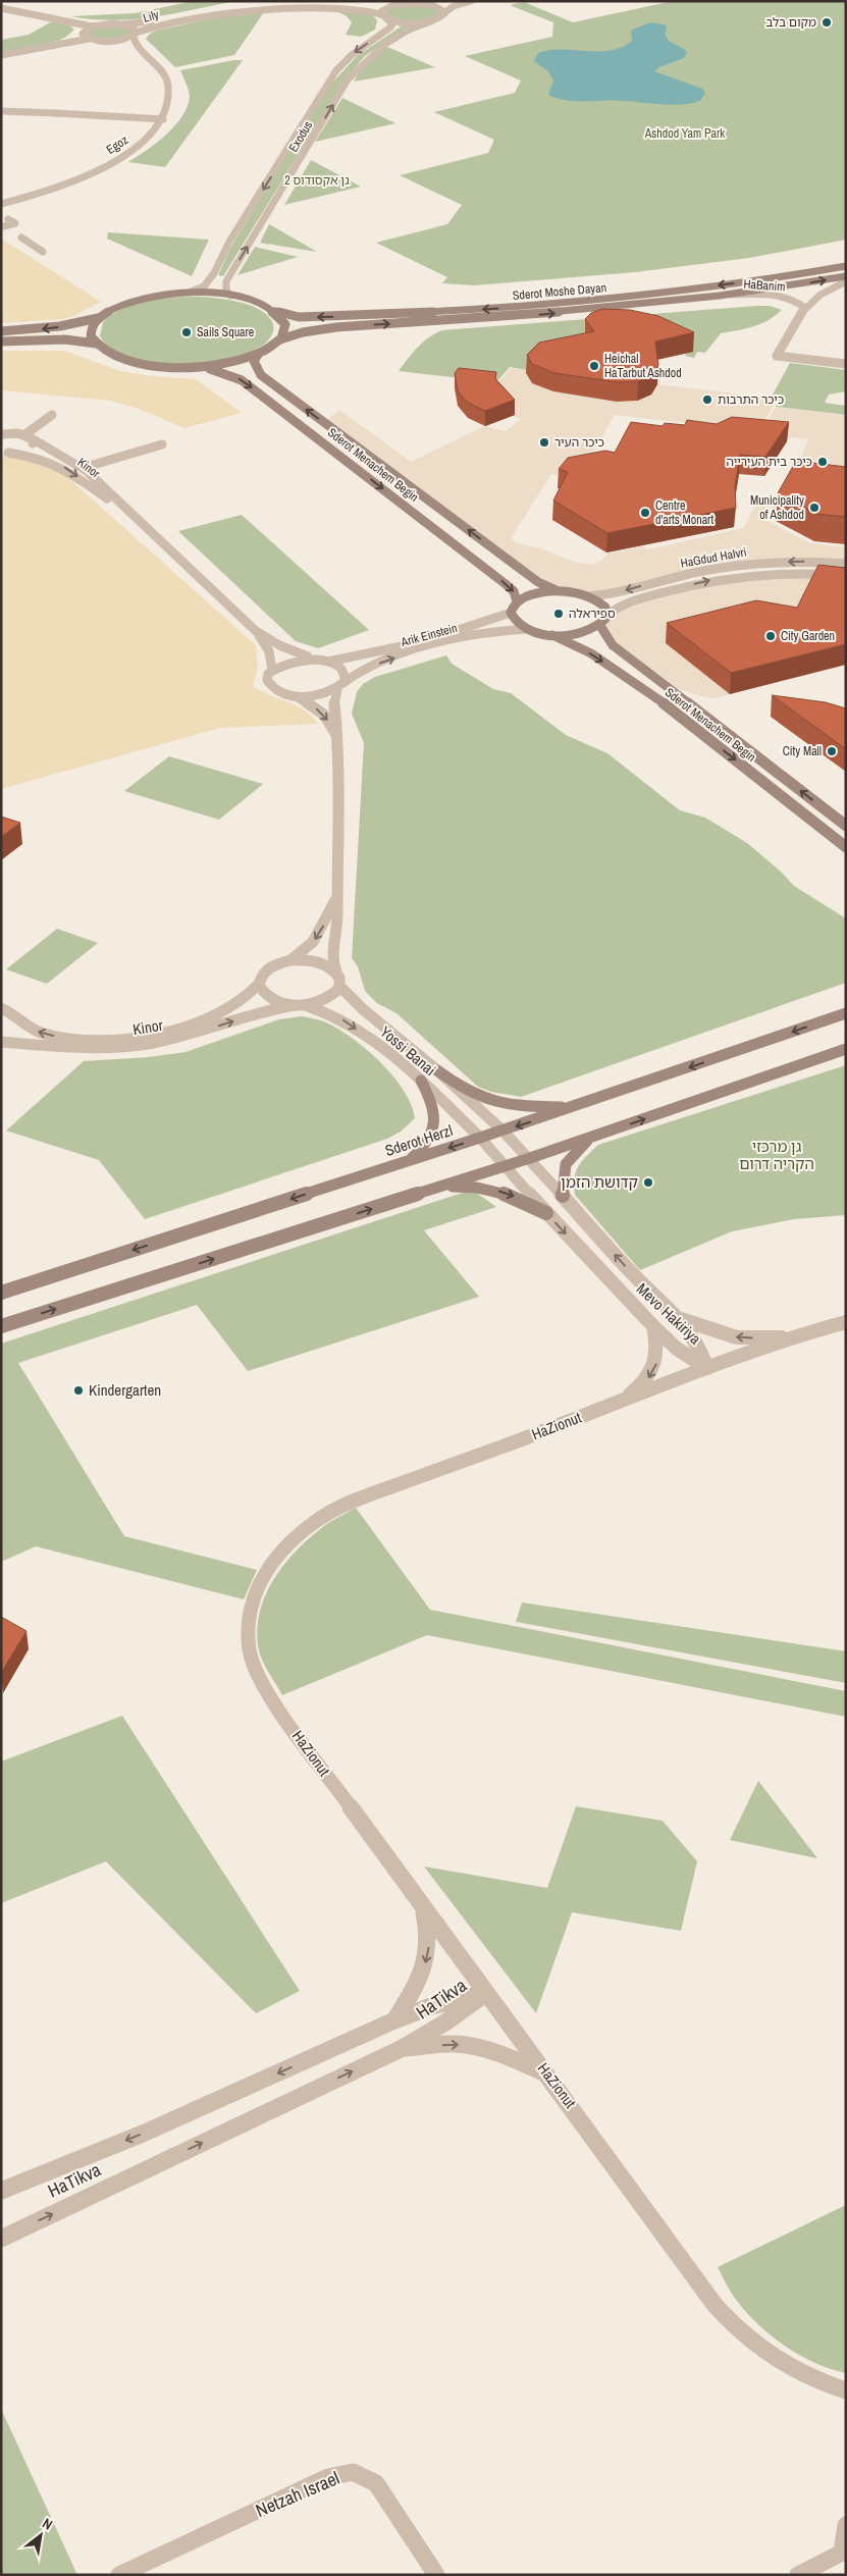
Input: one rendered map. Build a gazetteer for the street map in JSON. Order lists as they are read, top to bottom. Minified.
{"streets":{"main road":["Sderot Moshe Dayan","Sderot Menachem Begin","Sderot Herzl"],"street":["Lily","Exodus","Egoz","HaBanim","Kinor","HaGdud HaIvri","Arik Einstein","Yossi Banai","Mevo Hakiriya","HaZionut","HaTikva","Netzah Israel"]},"crossings":[["Lily","Exodus"],["Exodus","Sderot Moshe Dayan"],["HaBanim","Sderot Moshe Dayan"],["Sderot Moshe Dayan","Sderot Menachem Begin"],["Kinor","Arik Einstein"],["Kinor","Yossi Banai"],["Yossi Banai","Sderot Herzl"],["Yossi Banai","Mevo Hakiriya"],["Sderot Herzl","Mevo Hakiriya"],["Mevo Hakiriya","HaZionut"],["HaZionut","HaTikva"]],"parks":["Ashdod Yam Park","גן אקסודוס 2","גן מרכזי הקריה דרום"],"places":["מקום בלב","Sails Square","Heichal HaTarbut Ashdod","כיכר התרבות","כיכר העיר","כיכר בית העירייה","Municipality of Ashdod","Centre d'arts Monart","ספיראלה","City Garden","City Mall","קדושת הזמן","Kindergarten"],"north":"top right"}
